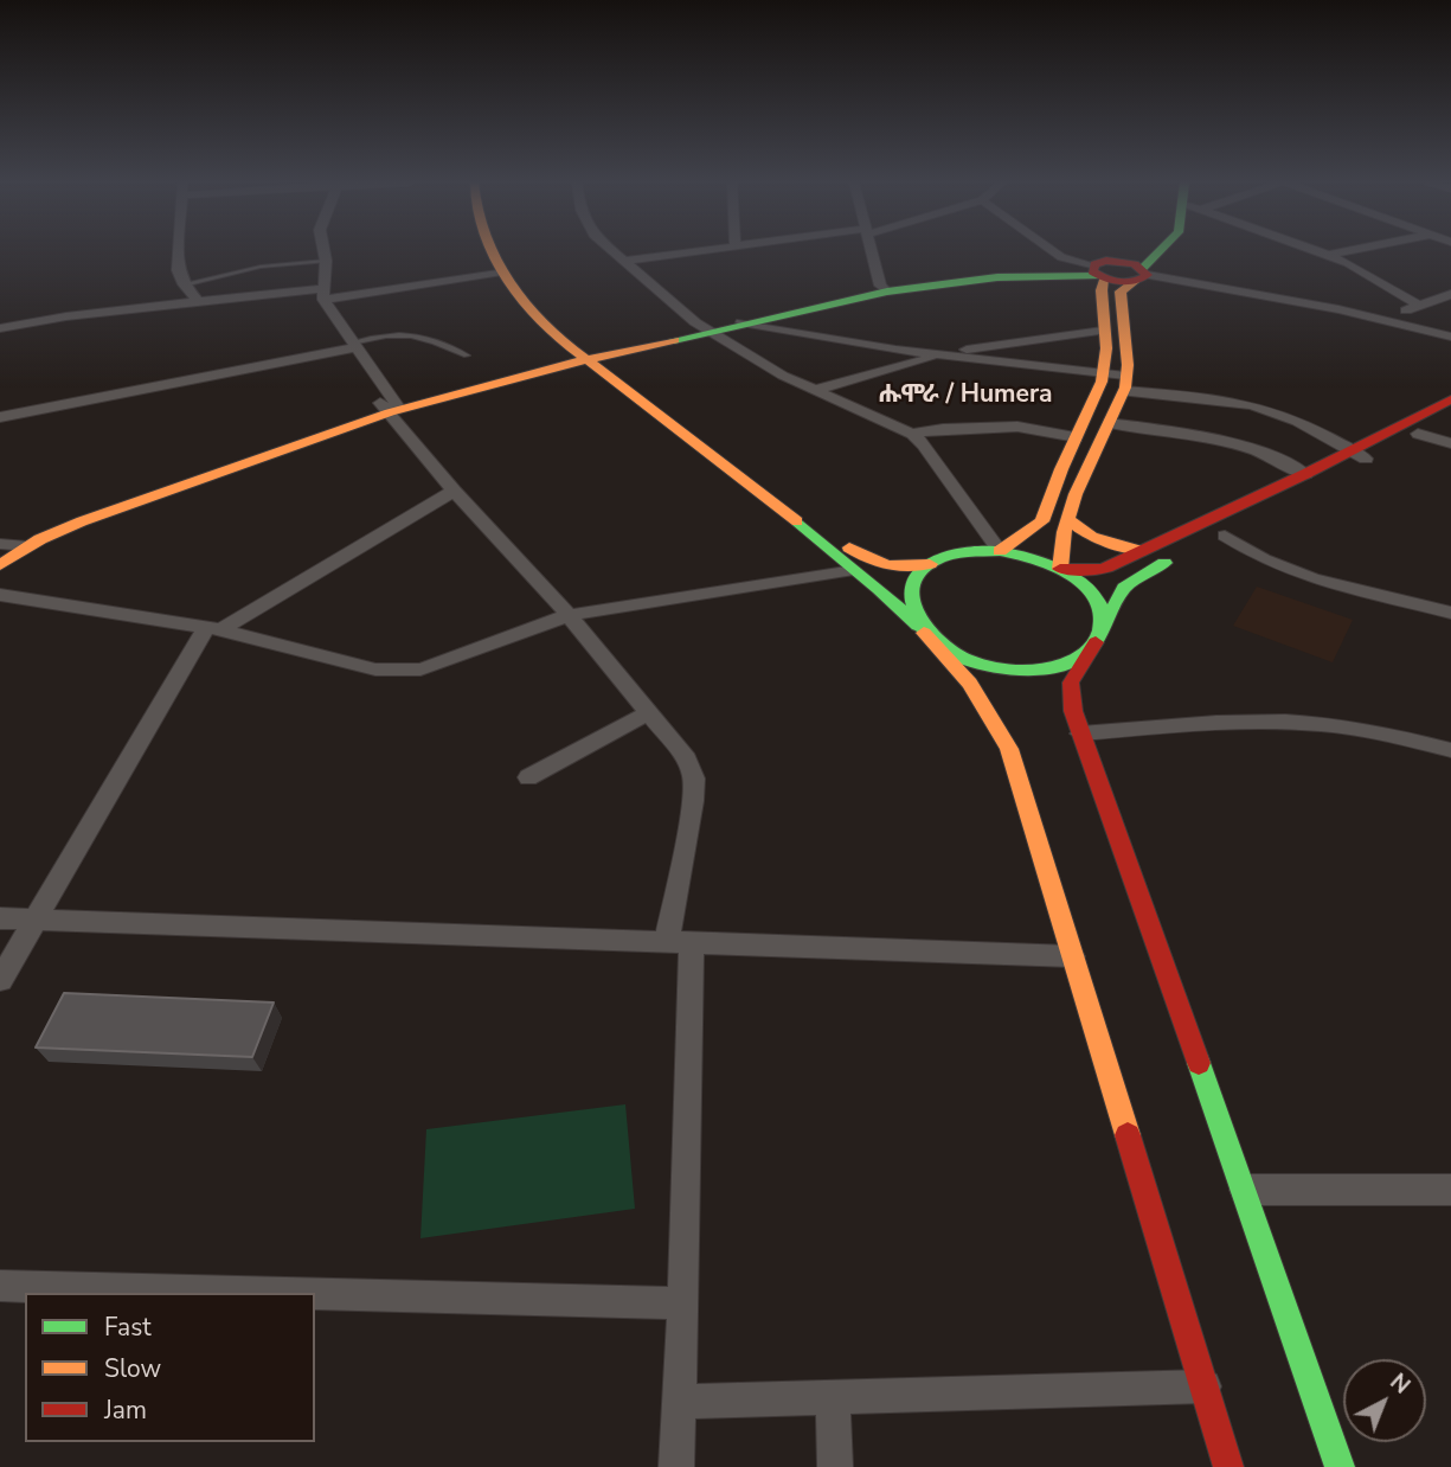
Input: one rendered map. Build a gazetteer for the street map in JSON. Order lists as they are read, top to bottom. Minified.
{"districts":["ሑሞራ / Humera"],"legend":["Fast","Slow","Jam"],"north":"top right"}
